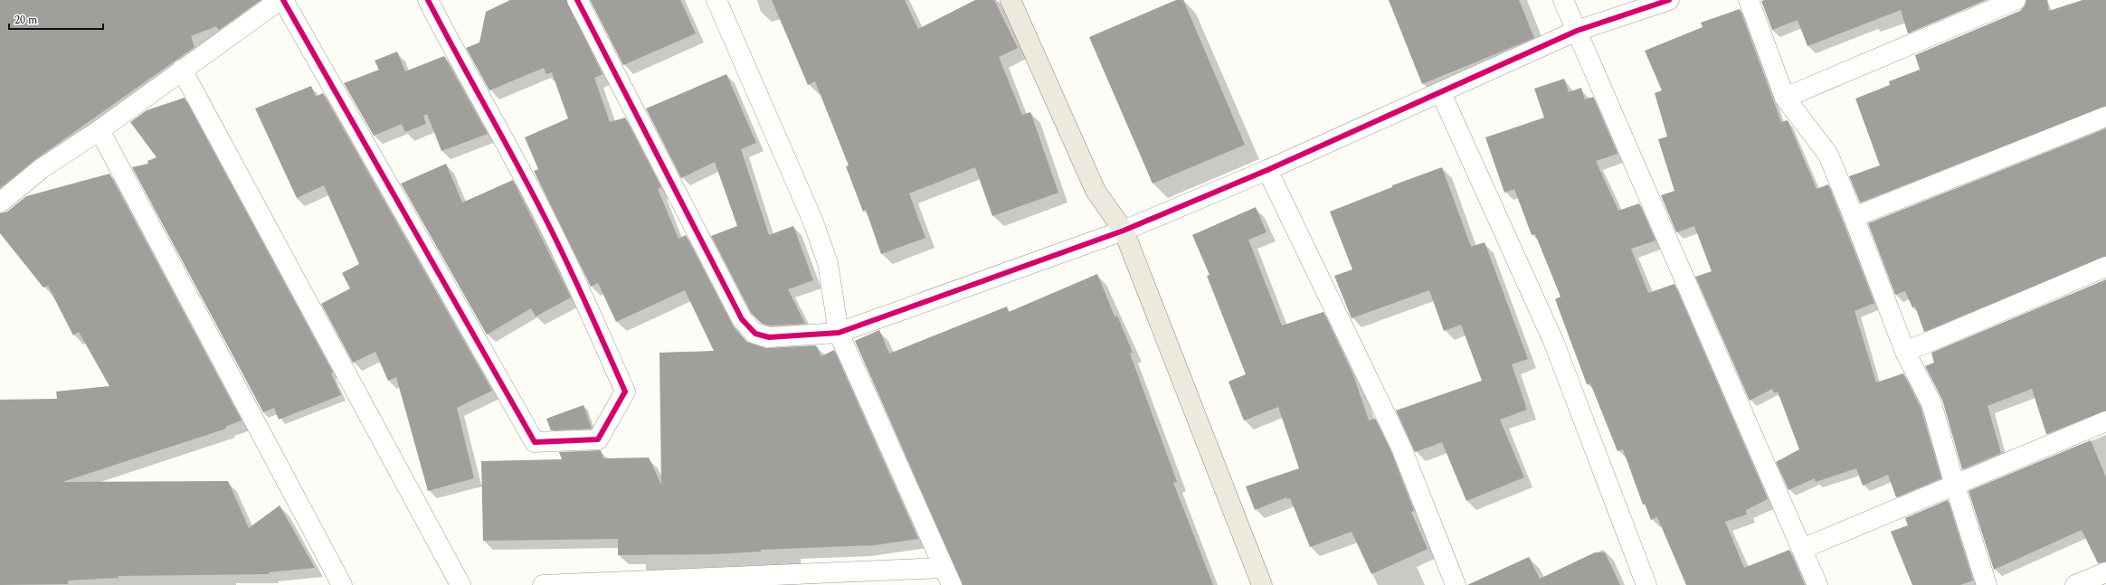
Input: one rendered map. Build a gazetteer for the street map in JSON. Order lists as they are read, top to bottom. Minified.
{"scale_bar":"20 m"}
